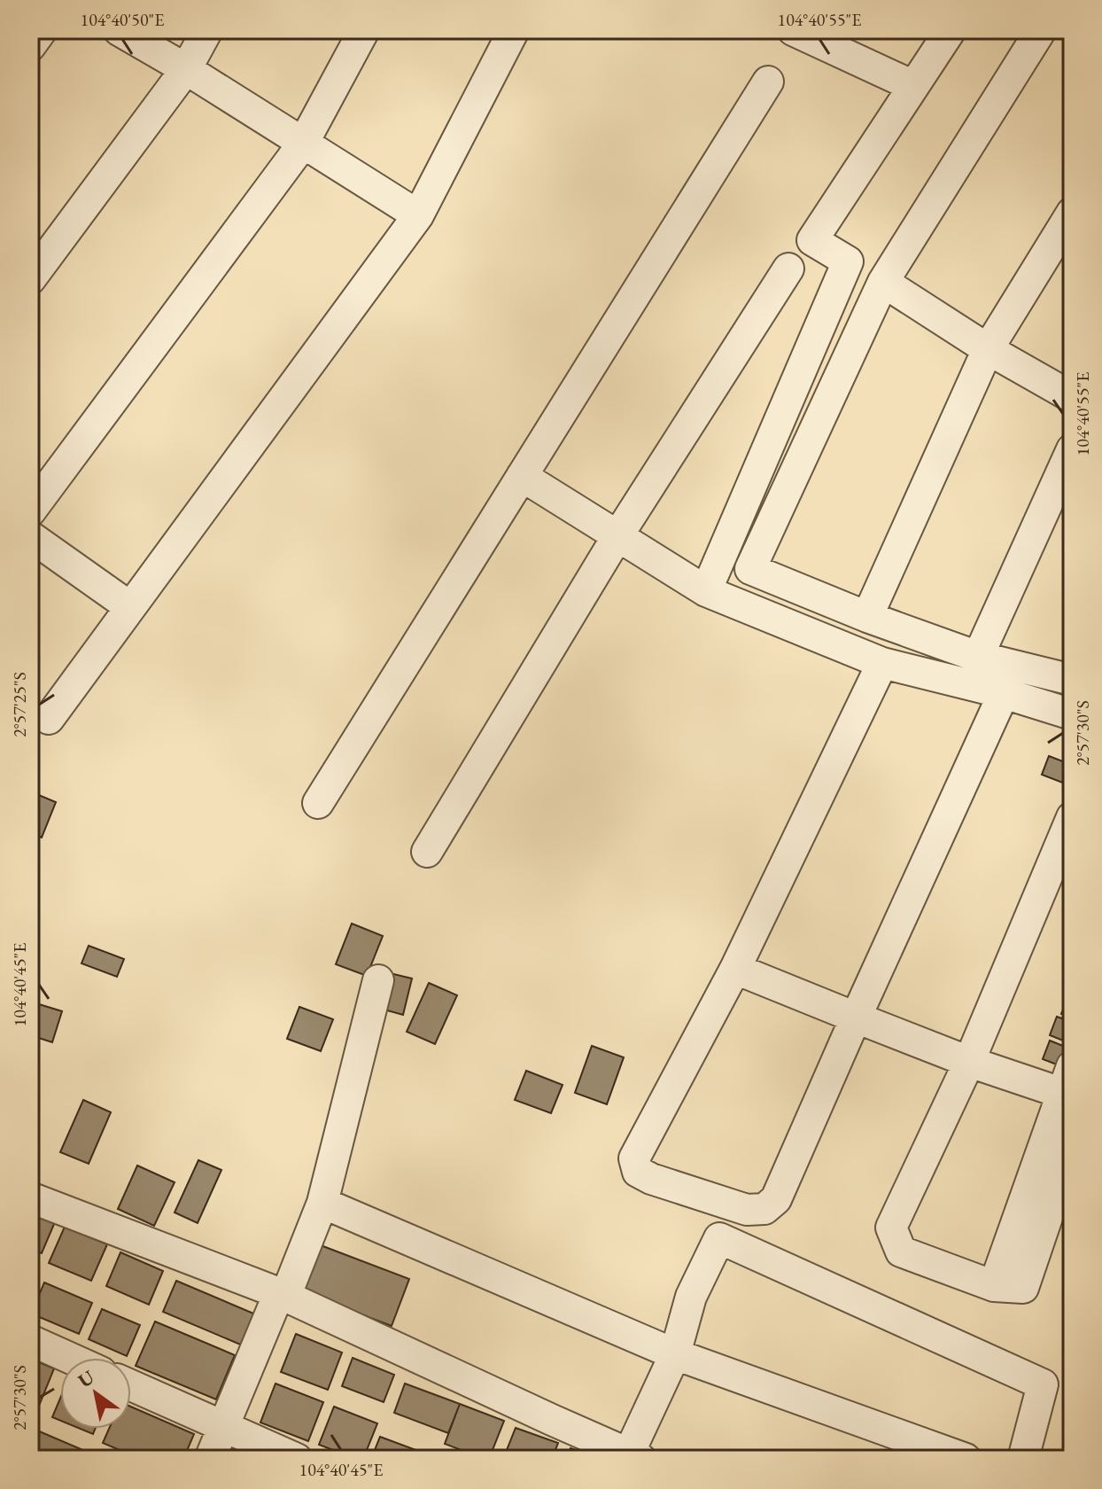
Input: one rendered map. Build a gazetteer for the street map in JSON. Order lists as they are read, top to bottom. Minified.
{"north":"top left","coordinates":["104°40'50\"E","104°40'55\"E","2°57'25\"S","2°57'30\"S","104°40'45\"E"]}
